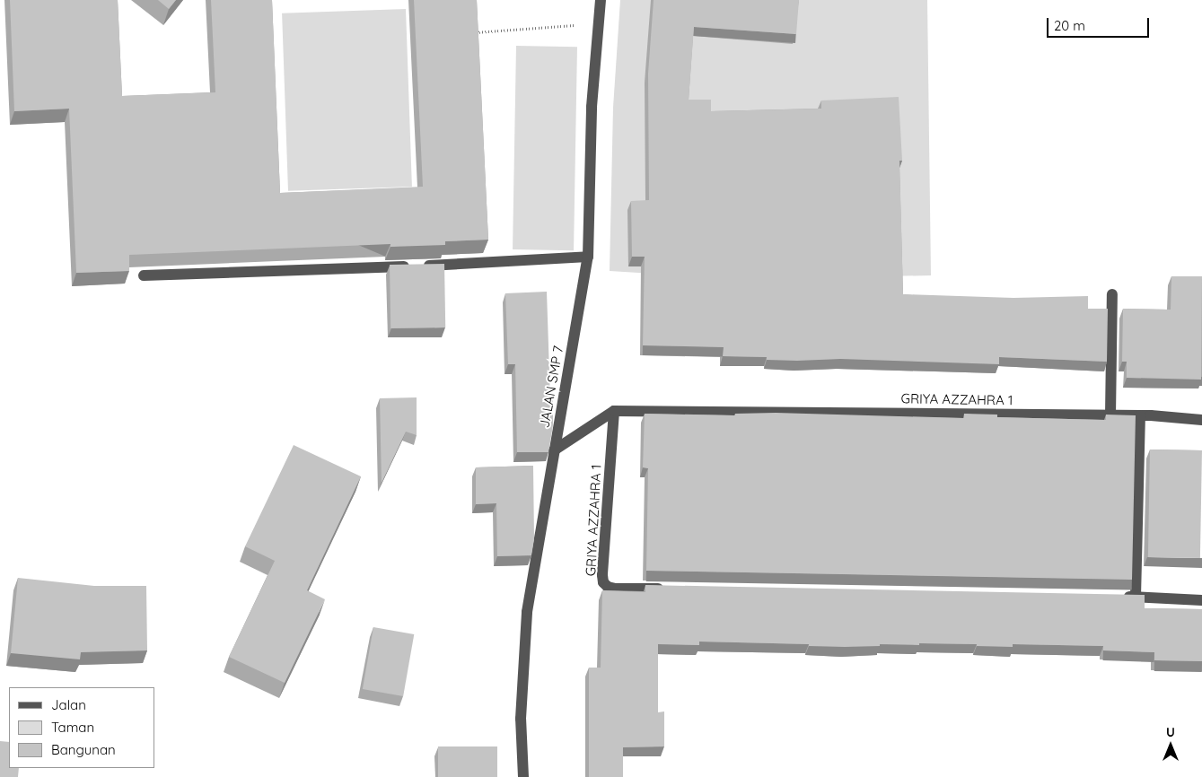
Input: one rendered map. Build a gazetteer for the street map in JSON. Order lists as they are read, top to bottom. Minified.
{"streets":{"street":["JALAN SMP 7","GRIYA AZZAHRA 1"]},"legend":["Jalan","Taman","Bangunan"],"scale_bar":"20 m","north":"top"}
